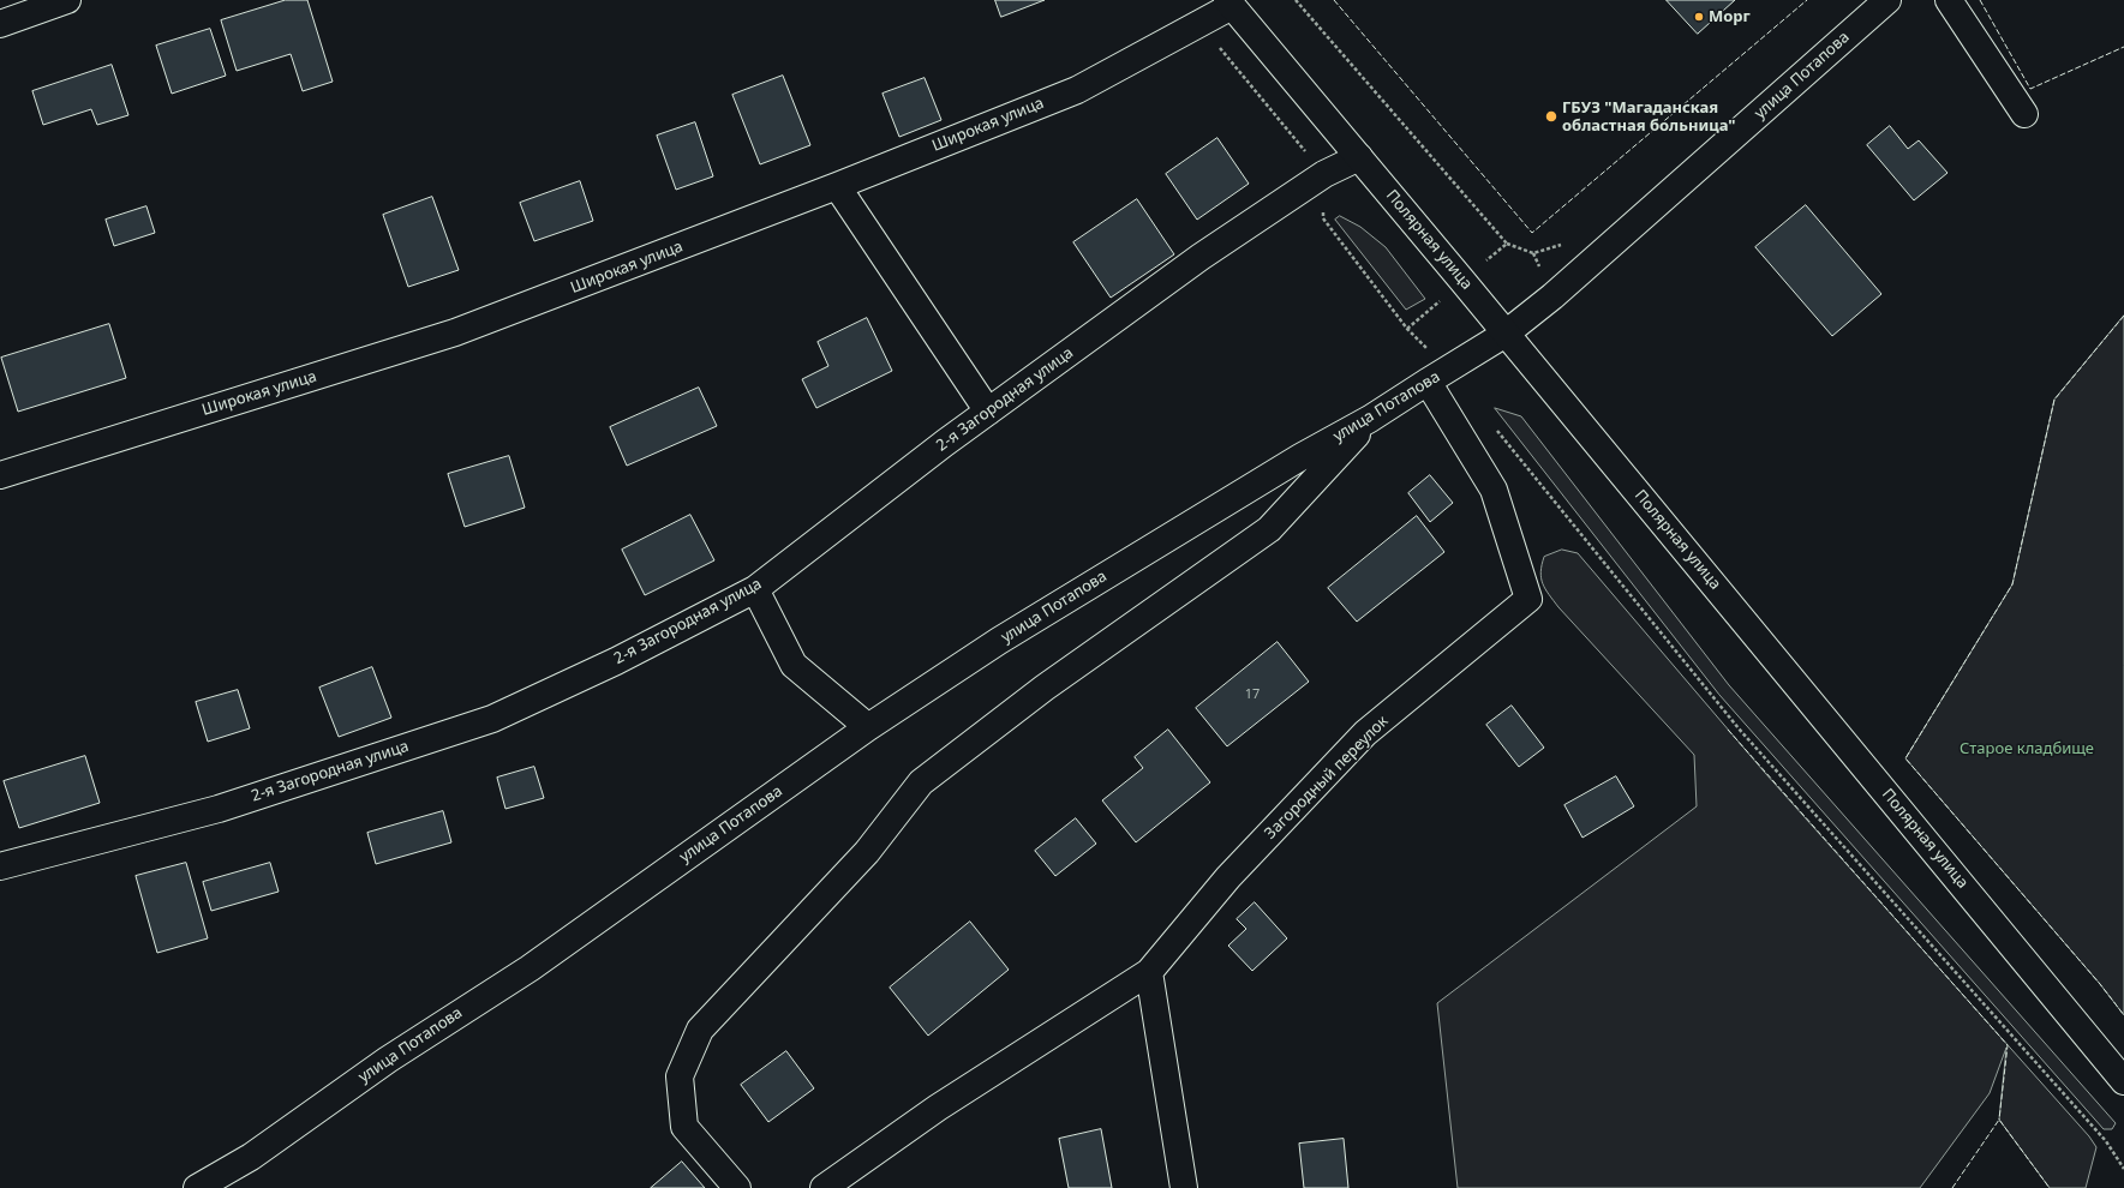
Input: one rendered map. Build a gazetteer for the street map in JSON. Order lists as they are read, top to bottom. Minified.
{"streets":{"street":["улица Потапова","Широкая улица","Полярная улица","2-я Загородная улица","Загородный переулок"]},"crossings":[["улица Потапова","Полярная улица"],["улица Потапова","Загородный переулок"],["Широкая улица","Полярная улица"],["Полярная улица","2-я Загородная улица"]],"parks":["Старое кладбище"],"places":["Морг","ГБУЗ \"Магаданская областная больница\""],"house_numbers":["17"]}
